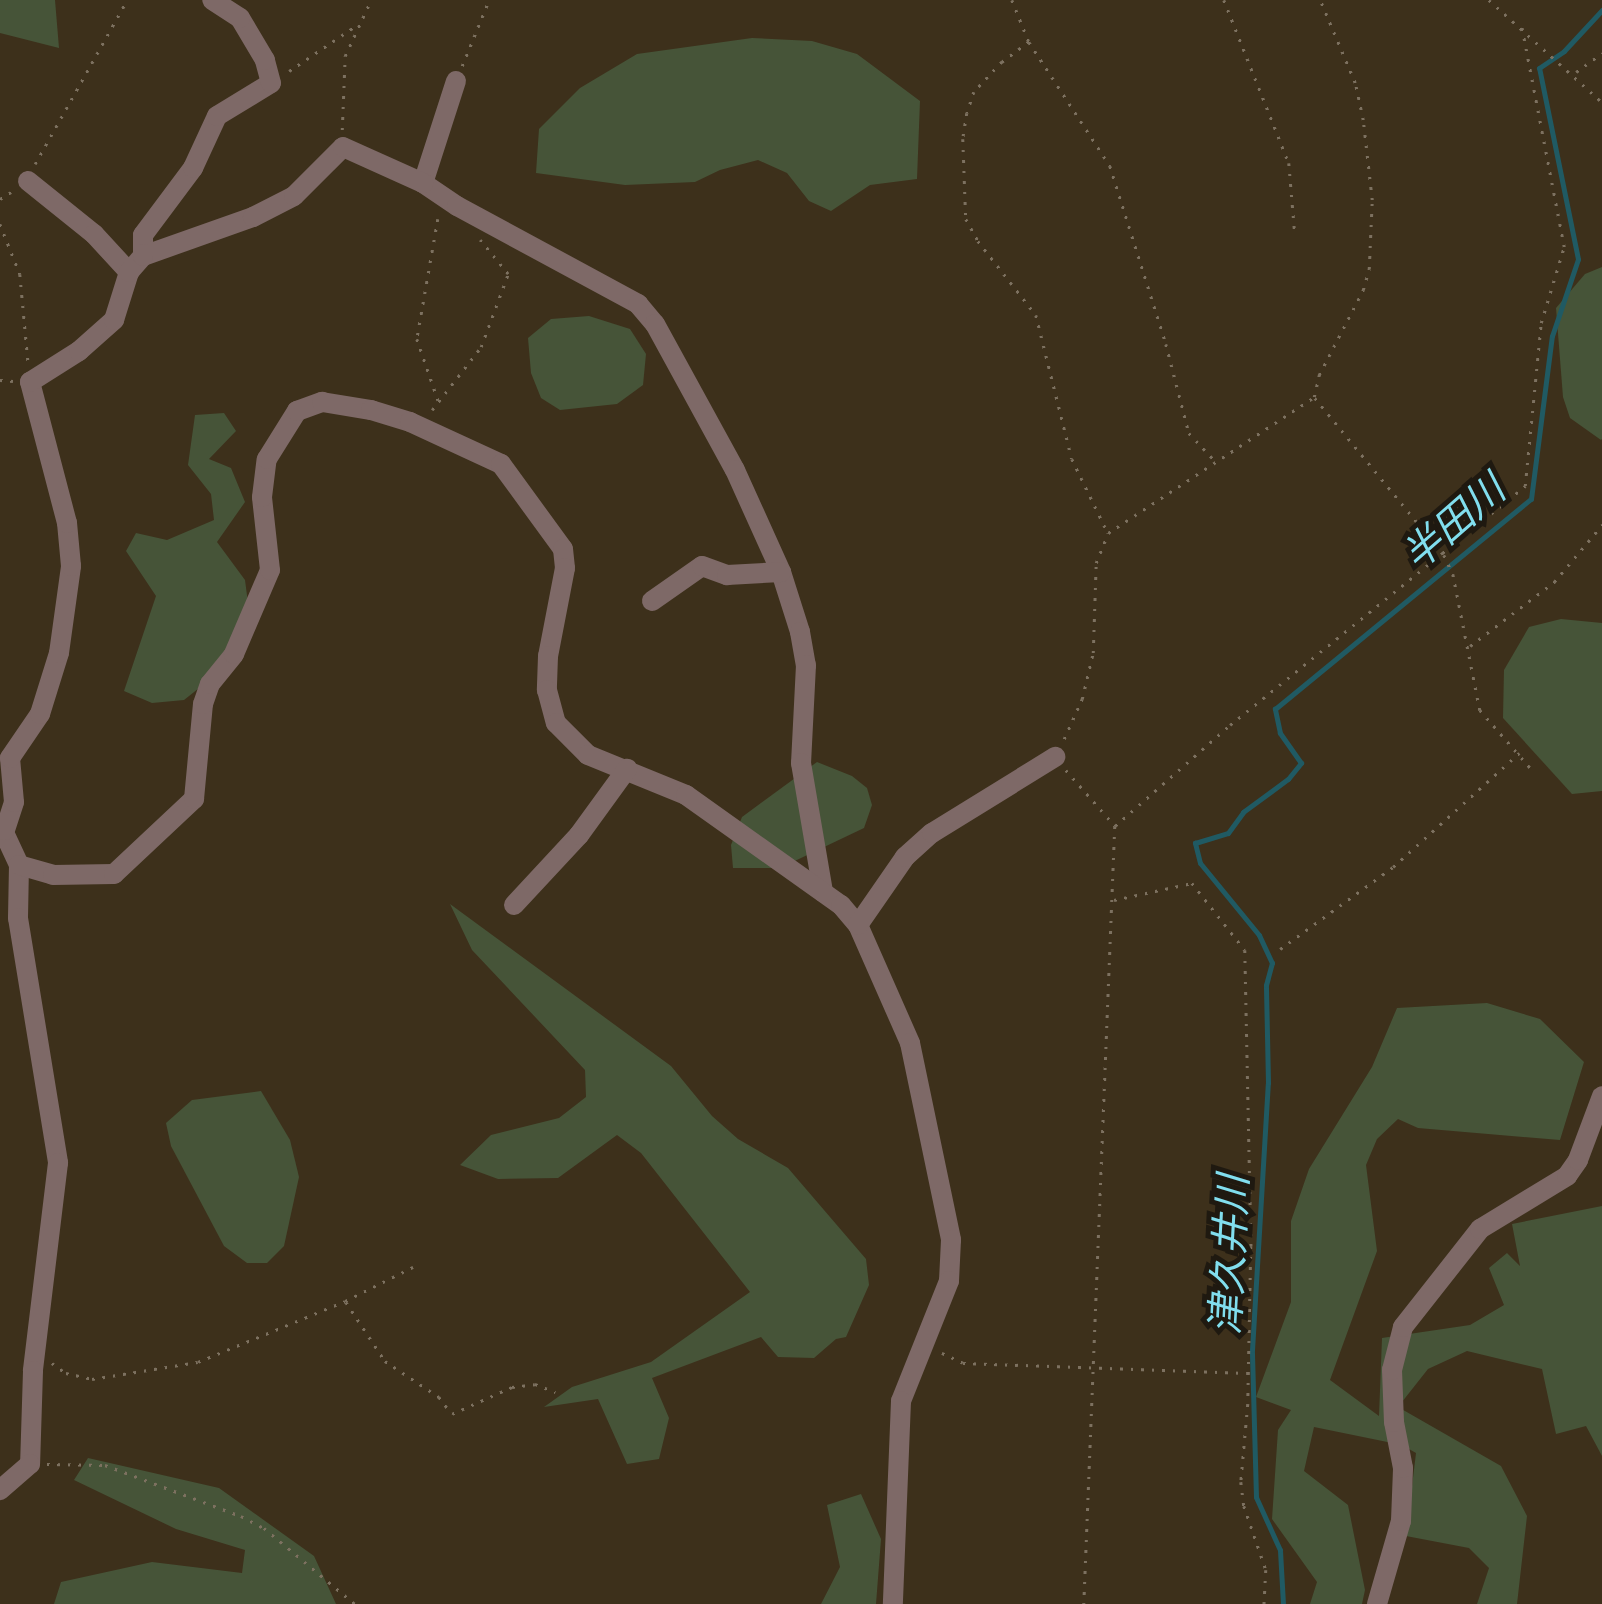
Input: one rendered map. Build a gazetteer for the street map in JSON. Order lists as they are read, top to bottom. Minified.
{"water":["半田川","津久井川"]}
